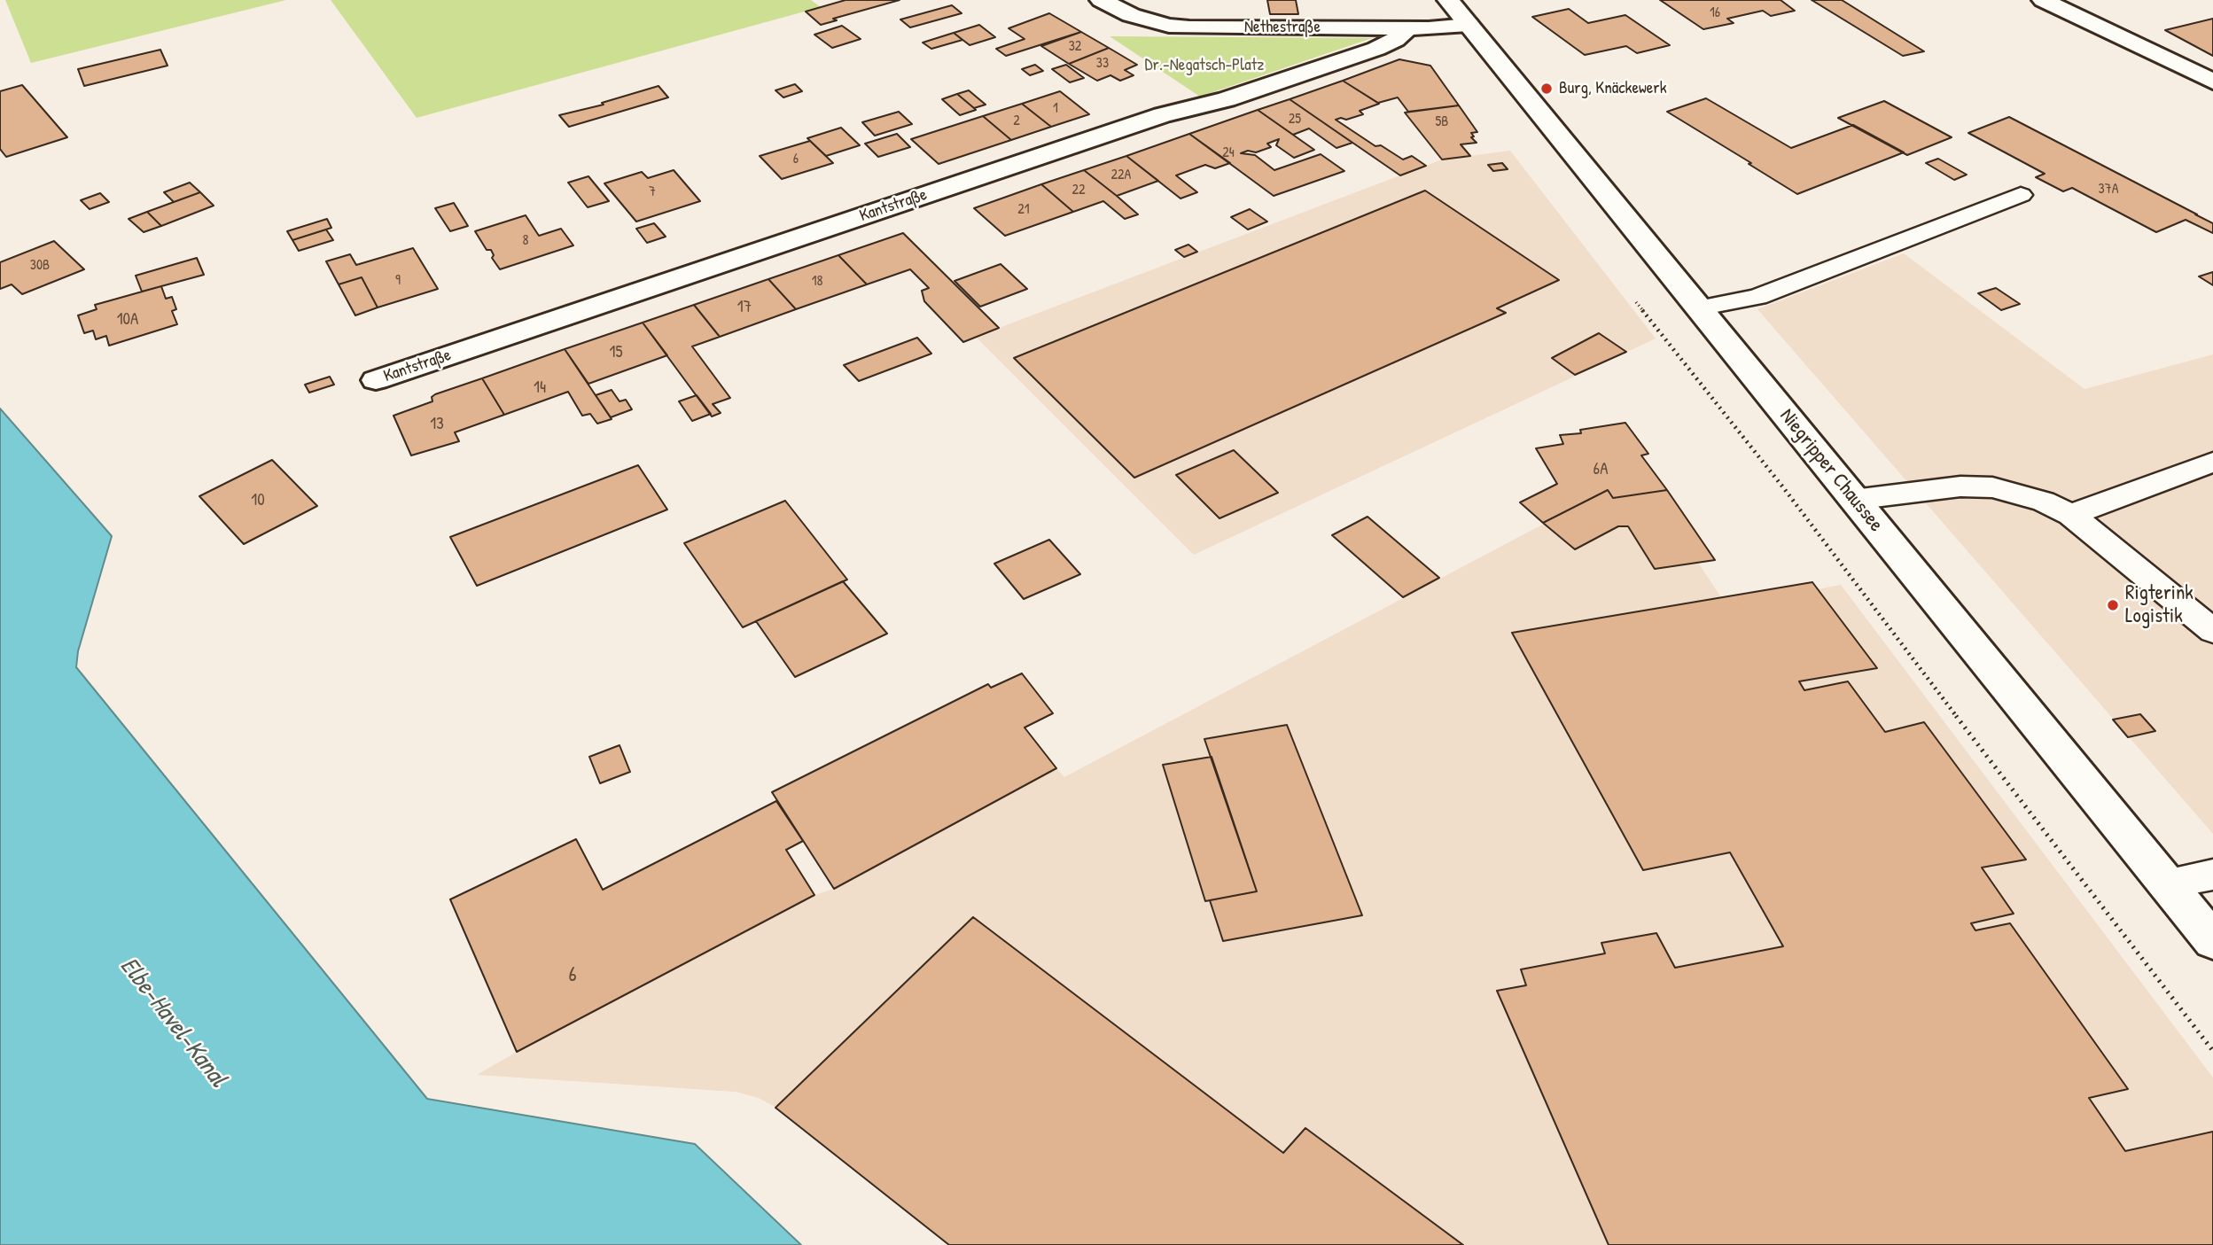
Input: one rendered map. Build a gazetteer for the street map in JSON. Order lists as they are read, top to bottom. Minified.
{"streets":{"street":["Nethestraße","Kantstraße","Niegripper Chaussee"]},"crossings":[["Nethestraße","Kantstraße"],["Nethestraße","Niegripper Chaussee"]],"water":["Elbe-Havel-Kanal"],"parks":["Dr.-Negatsch-Platz"],"places":["Burg, Knäckewerk","Rigterink Logistik"],"house_numbers":["16","32","33","1","25","2","5B","24","6","22A","37A","22","7","21","8","30B","9","18","17","10A","15","14","13","6A","10","6"]}
